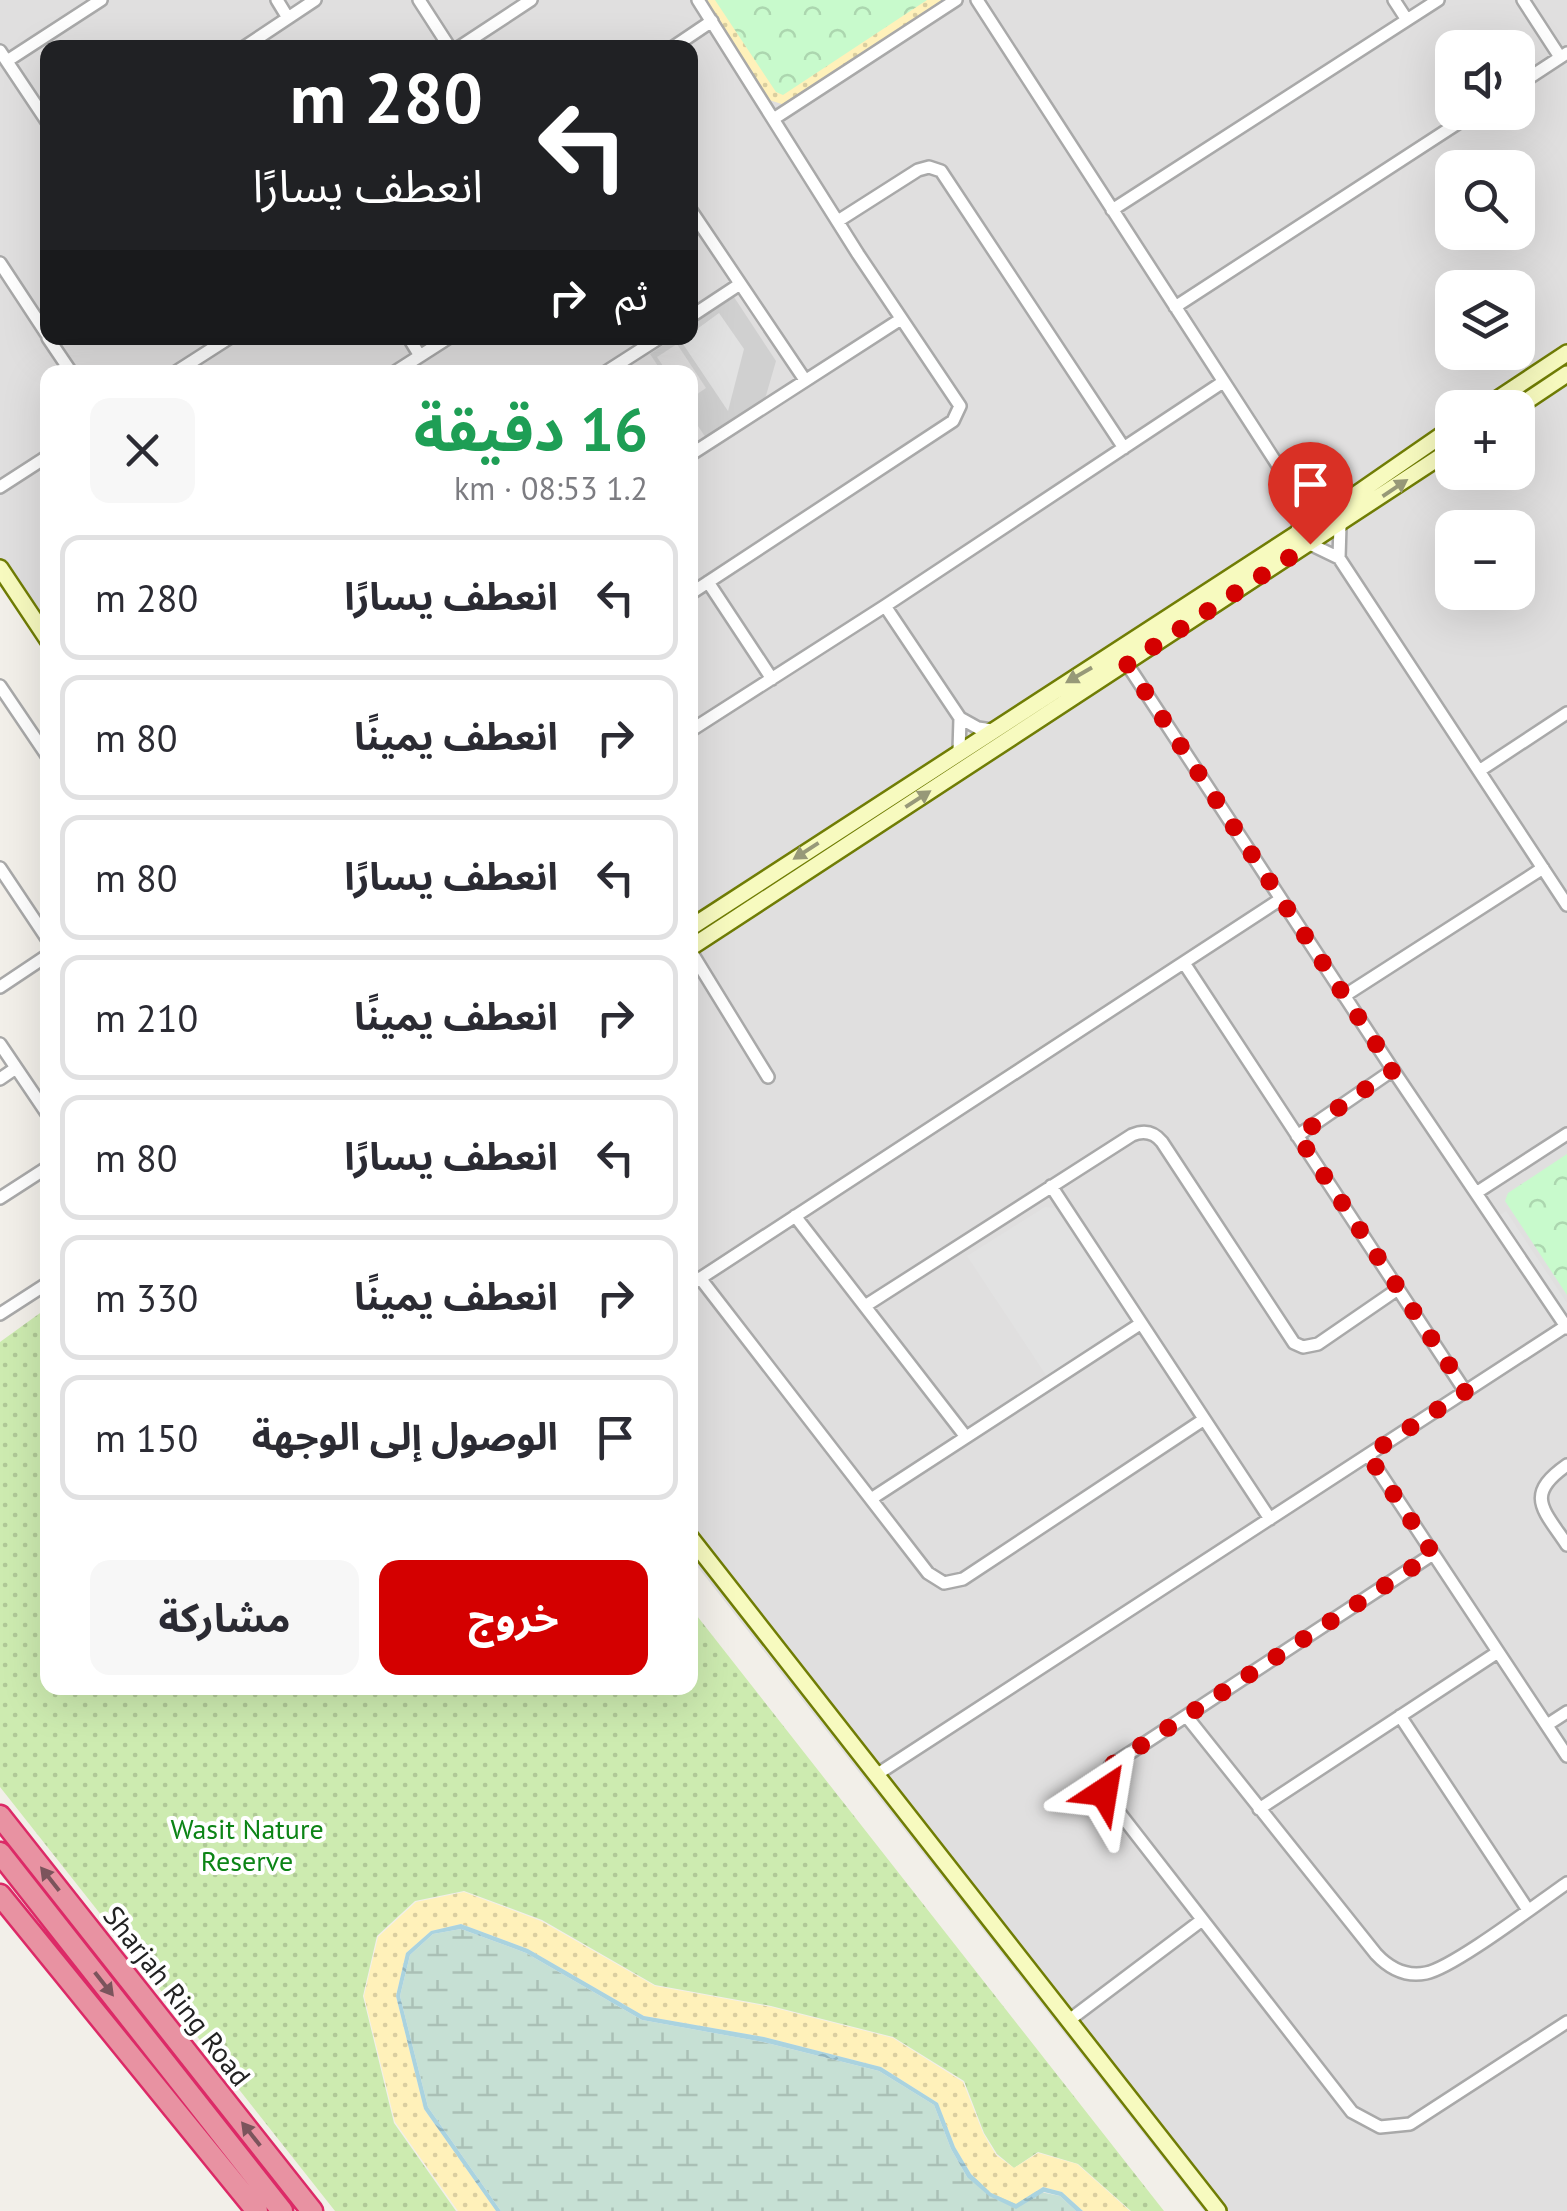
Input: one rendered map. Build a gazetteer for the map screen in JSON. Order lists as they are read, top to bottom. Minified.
{"streets":{"highway":["Sharjah Ring Road"]},"parks":["Wasit Nature Reserve"],"page":{"map_buttons":["+","−"],"turn":["280 m","انعطف يسارًا"],"then":"ثم","heading":["16 دقيقة","1.2 km · 08:53"],"list":[{"name":"انعطف يسارًا","value":"280 m"},{"name":"انعطف يمينًا","value":"80 m"},{"name":"انعطف يسارًا","value":"80 m"},{"name":"انعطف يمينًا","value":"210 m"},{"name":"انعطف يسارًا","value":"80 m"},{"name":"انعطف يمينًا","value":"330 m"},{"name":"الوصول إلى الوجهة","value":"150 m"}],"buttons":["خروج","مشاركة"]}}
